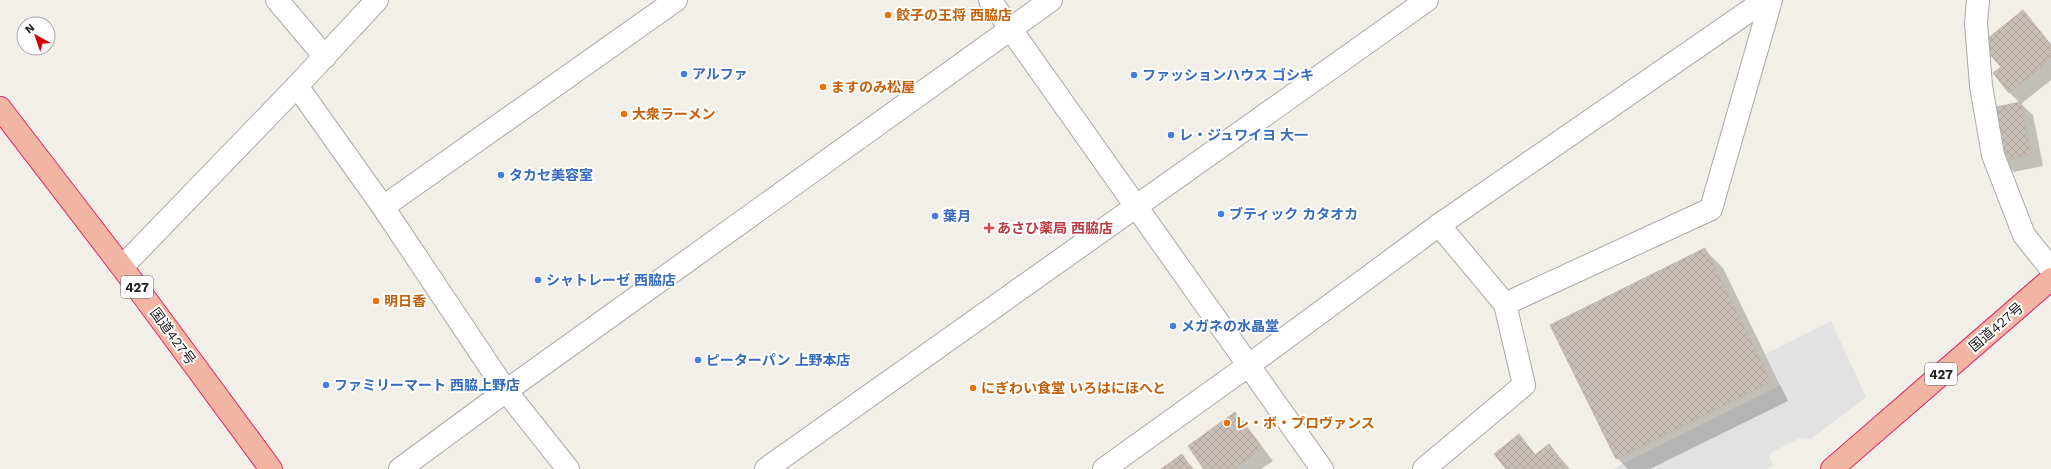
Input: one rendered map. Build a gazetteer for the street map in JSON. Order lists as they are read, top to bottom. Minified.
{"streets":{"highway":["427","国道427号"]},"places":{"other":["餃子の王将 西脇店","アルファ","ファッションハウス ゴシキ","ますのみ松屋","大衆ラーメン","レ・ジュワイヨ 大一","タカセ美容室","ブティック カタオカ","葉月","シャトレーゼ 西脇店","明日香","メガネの水晶堂","ピーターパン 上野本店","ファミリーマート 西脇上野店","にぎわい食堂 いろはにほへと","レ・ボ・プロヴァンス"],"health":["あさひ薬局 西脇店"]},"north":"top left"}
